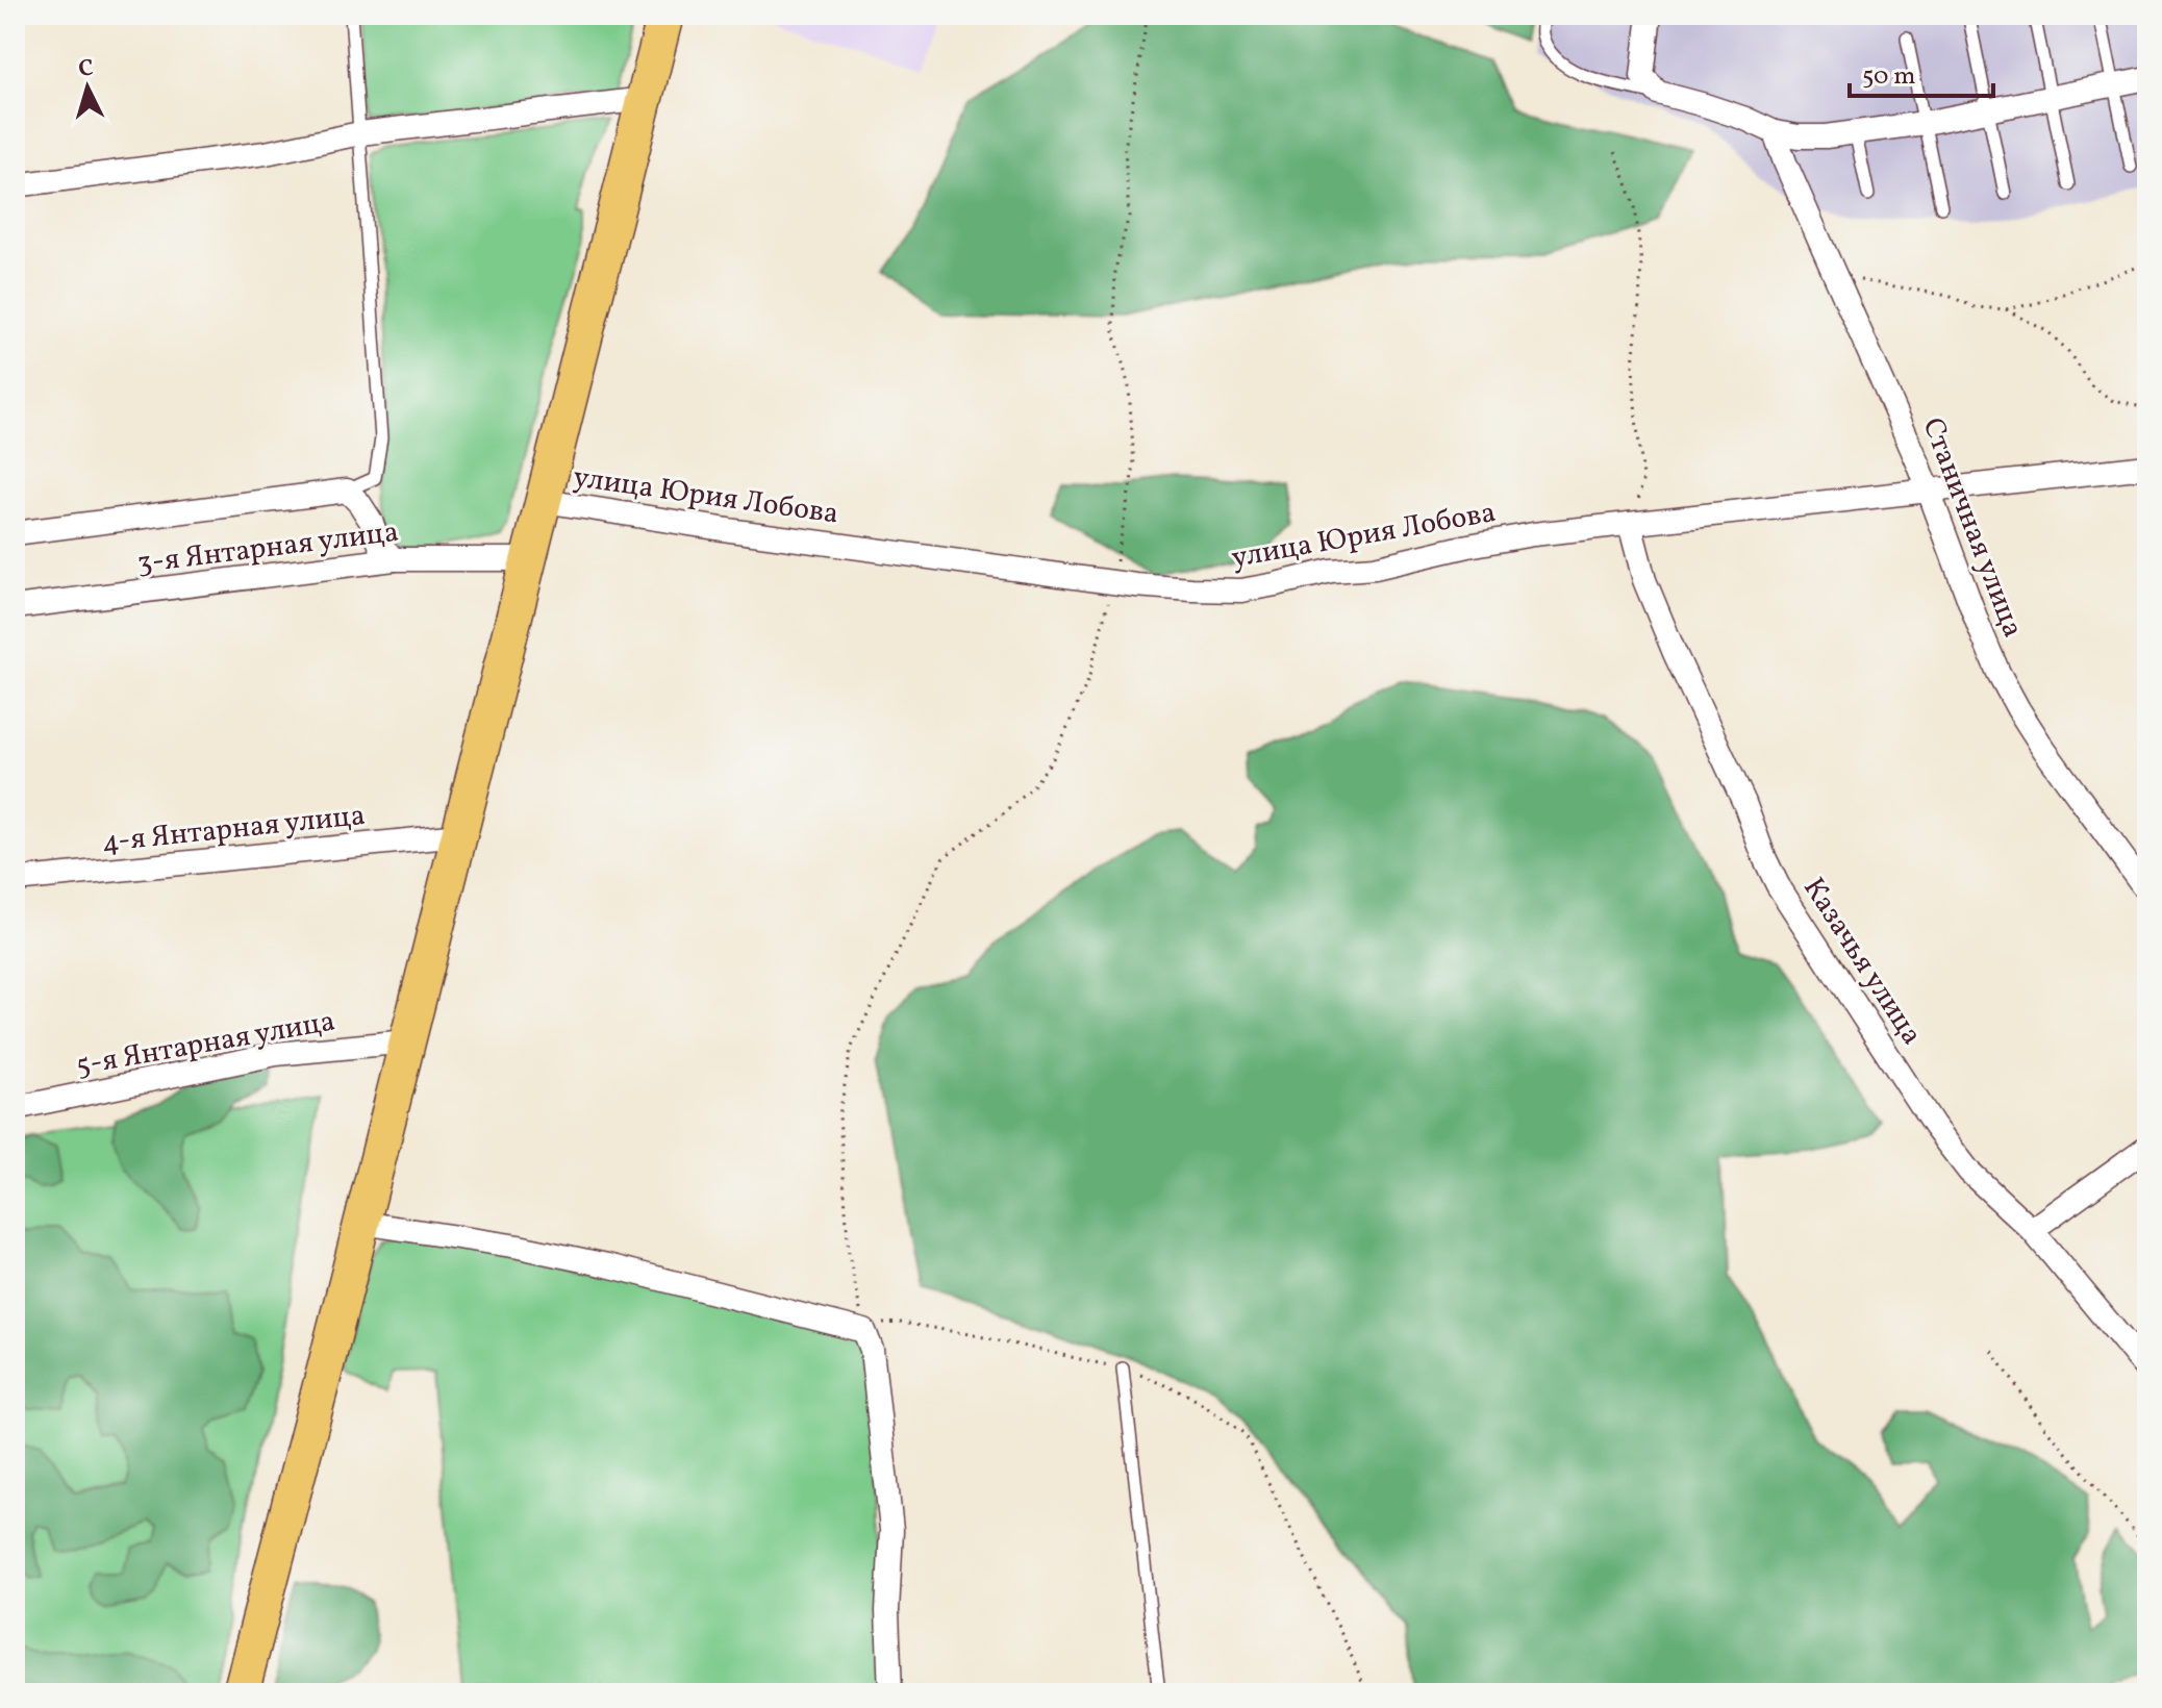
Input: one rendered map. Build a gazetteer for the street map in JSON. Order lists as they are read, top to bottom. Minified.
{"streets":{"street":["улица Юрия Лобова","Станичная улица","3-я Янтарная улица","4-я Янтарная улица","Казачья улица","5-я Янтарная улица"]},"crossings":[["улица Юрия Лобова","Станичная улица"],["улица Юрия Лобова","Казачья улица"]],"scale_bar":"50 m","north":"top"}
